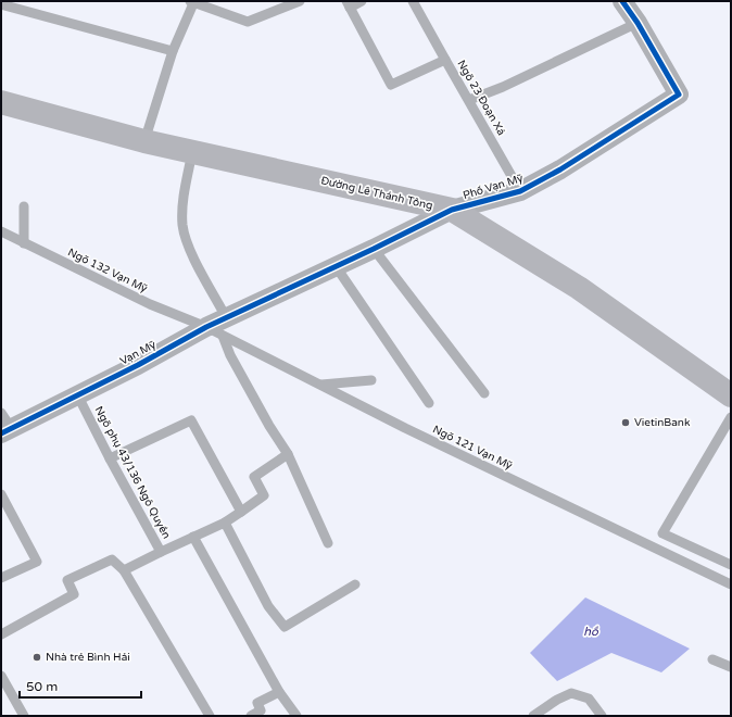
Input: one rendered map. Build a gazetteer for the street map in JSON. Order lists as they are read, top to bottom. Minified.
{"streets":{"main road":["Đường Lê Thánh Tông"],"street":["Phố Vạn Mỹ","Vạn Mỹ"],"lane":["Ngõ 23 Đoạn Xá","Ngõ 132 Vạn Mỹ","Ngõ 121 Vạn Mỹ","Ngõ phụ 43/136 Ngô Quyền"]},"crossings":[["Ngõ 23 Đoạn Xá","Phố Vạn Mỹ"],["Phố Vạn Mỹ","Đường Lê Thánh Tông"],["Phố Vạn Mỹ","Ngõ 132 Vạn Mỹ"],["Phố Vạn Mỹ","Vạn Mỹ"],["Phố Vạn Mỹ","Ngõ 121 Vạn Mỹ"],["Ngõ 132 Vạn Mỹ","Vạn Mỹ"],["Ngõ 132 Vạn Mỹ","Ngõ 121 Vạn Mỹ"],["Vạn Mỹ","Ngõ 121 Vạn Mỹ"],["Vạn Mỹ","Ngõ phụ 43/136 Ngô Quyền"]],"water":["hồ"],"places":["VietinBank","Nhà trẻ Bình Hải"],"scale_bar":"50 m"}
